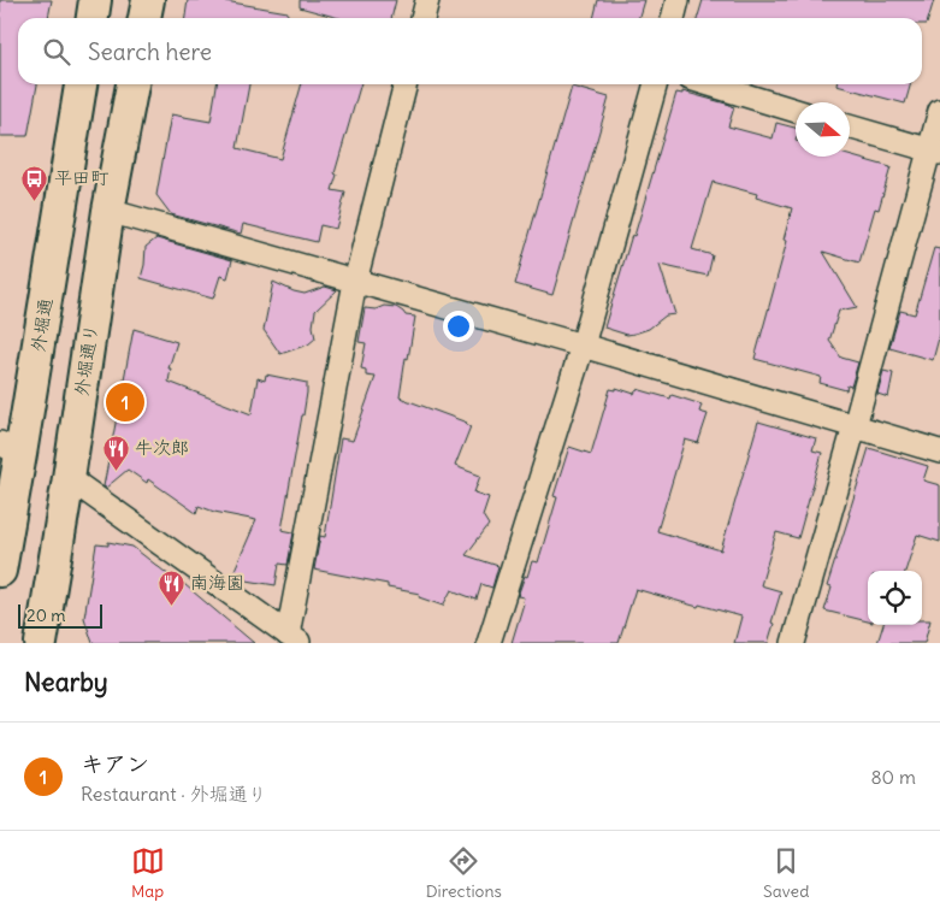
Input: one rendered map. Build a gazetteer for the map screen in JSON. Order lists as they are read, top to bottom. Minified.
{"streets":{"street":["外堀通","外堀通り"]},"places":{"bus stop":["平田町"],"restaurant":["牛次郎","南海園"]},"scale_bar":"20 m","north":"right","page":{"search":"Search here","pins":"1","scale":"20 m","heading":"Nearby","list":[{"mark":"1","name":"キアン","note":"Restaurant · 外堀通り","value":"80 m"}],"nav":["Map","Directions","Saved"]}}
